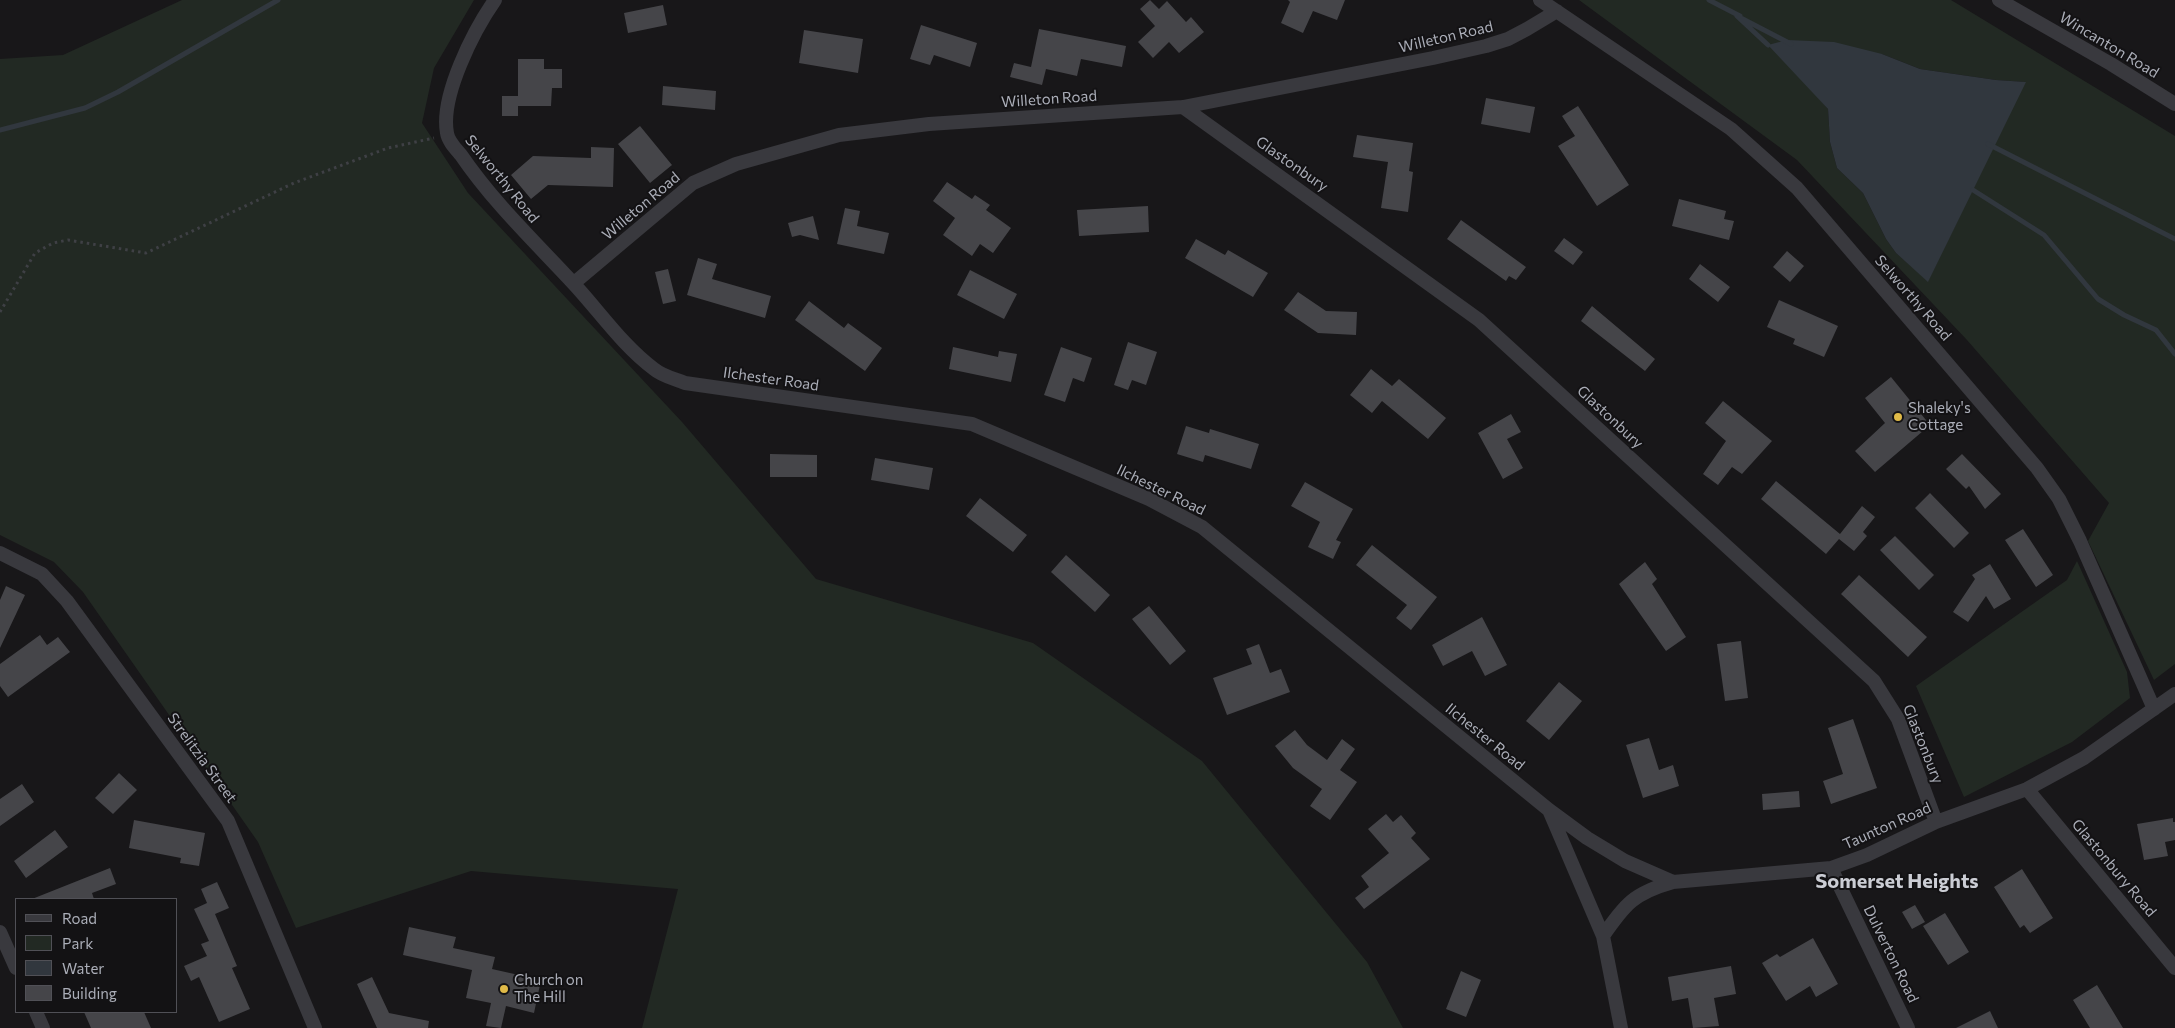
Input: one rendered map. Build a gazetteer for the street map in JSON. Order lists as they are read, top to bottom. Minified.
{"streets":{"street":["Willeton Road","Wincanton Road","Glastonbury","Selworthy Road","Ilchester Road","Strelitzia Street","Taunton Road","Glastonbury Road","Dulverton Road"]},"crossings":[["Willeton Road","Glastonbury"],["Willeton Road","Selworthy Road"],["Willeton Road","Ilchester Road"],["Glastonbury","Taunton Road"],["Selworthy Road","Ilchester Road"],["Selworthy Road","Taunton Road"],["Ilchester Road","Taunton Road"],["Taunton Road","Glastonbury Road"],["Taunton Road","Dulverton Road"]],"districts":["Somerset Heights"],"places":["Shaleky's Cottage","Church on The Hill"],"legend":["Road","Park","Water","Building"]}
